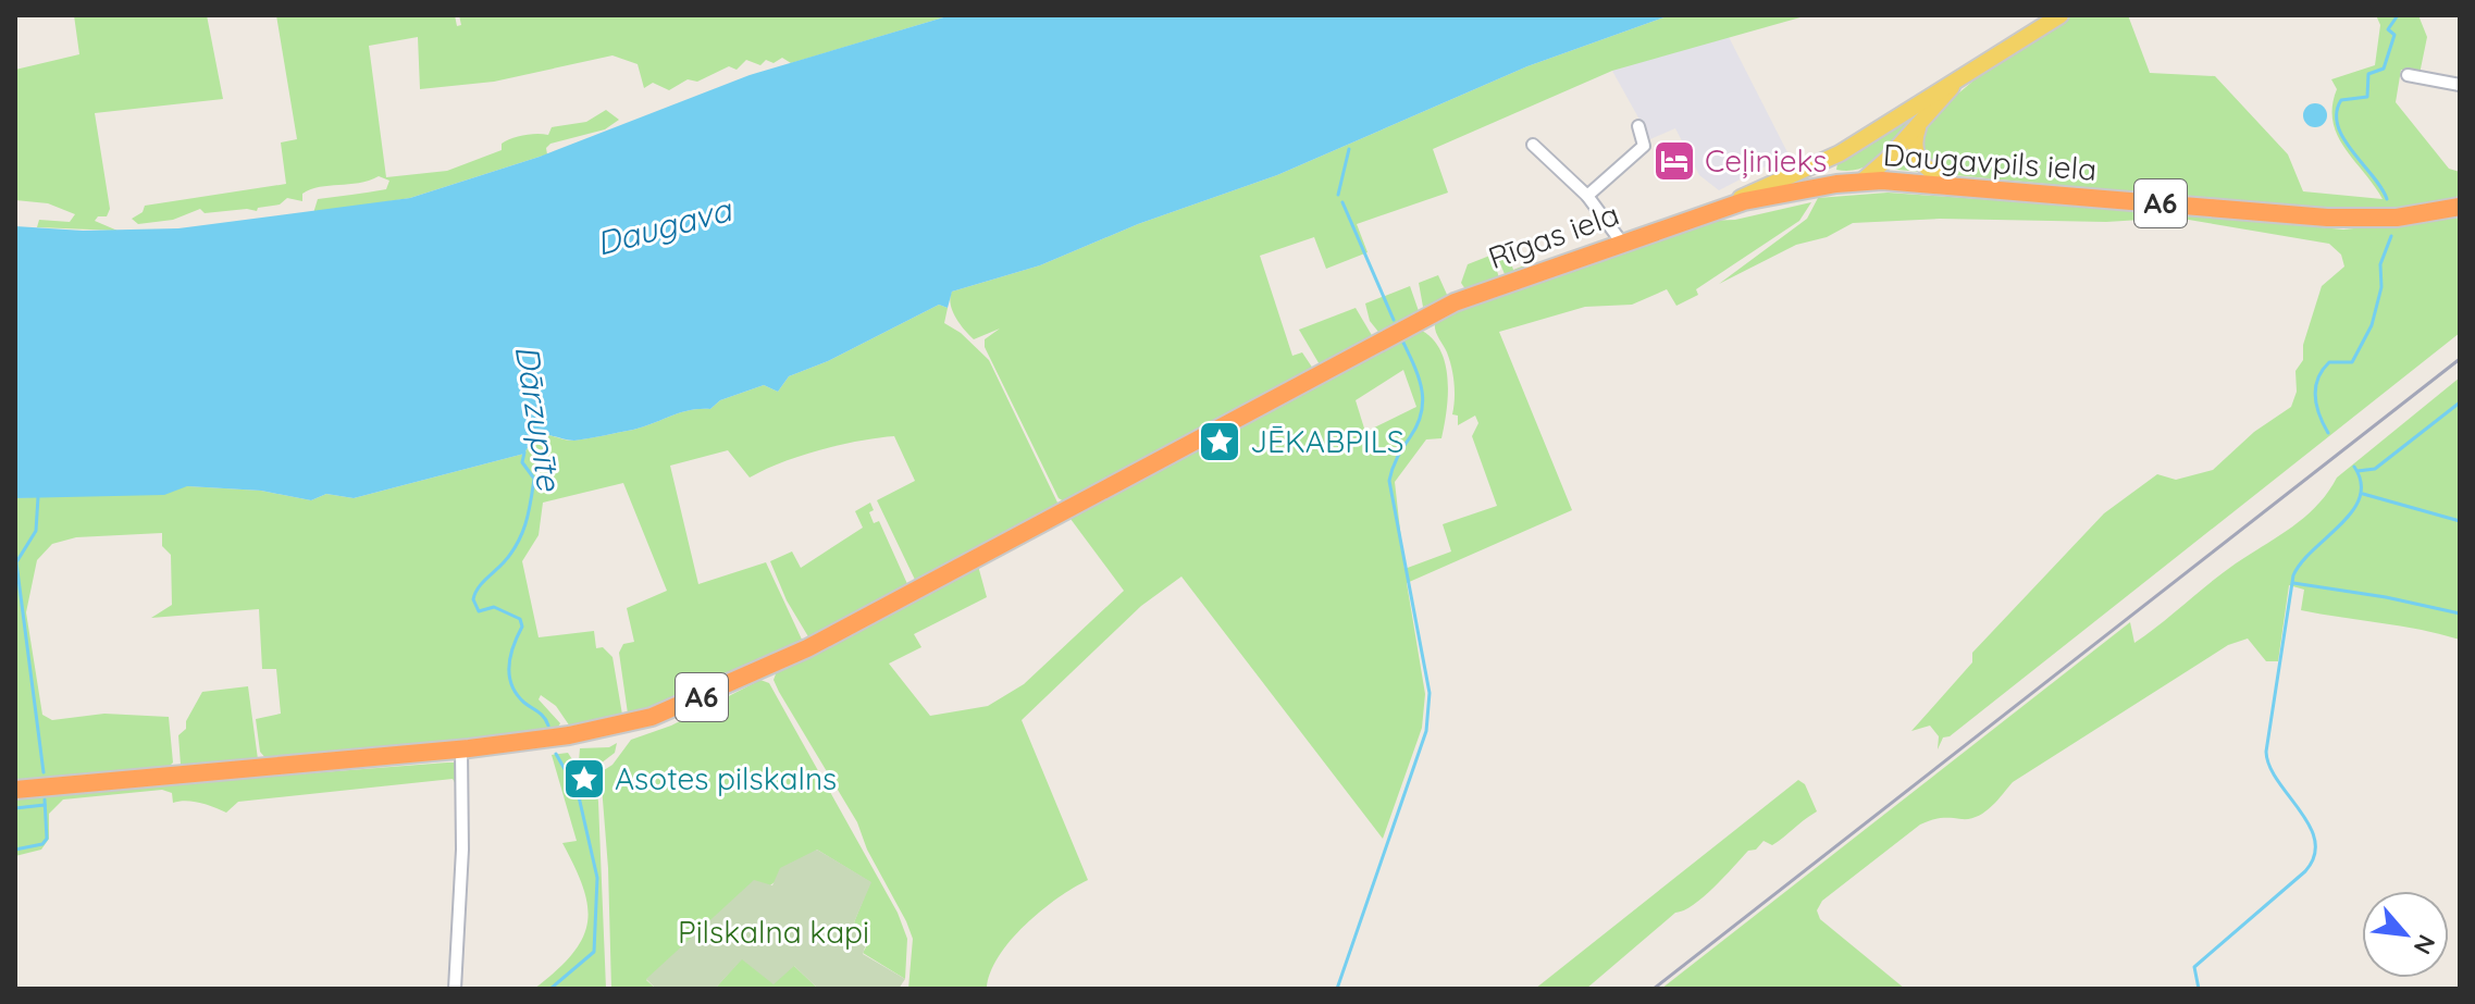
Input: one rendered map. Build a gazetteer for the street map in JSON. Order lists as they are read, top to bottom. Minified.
{"streets":{"highway":["Daugavpils iela","A6","Rīgas iela"]},"crossings":[["Daugavpils iela","Rīgas iela"],["A6","Rīgas iela"]],"water":["Daugava","Dārzupīte"],"parks":["Pilskalna kapi"],"places":{"hotel":["Ceļinieks"],"place":["JĒKABPILS","Asotes pilskalns"]},"north":"bottom right"}
